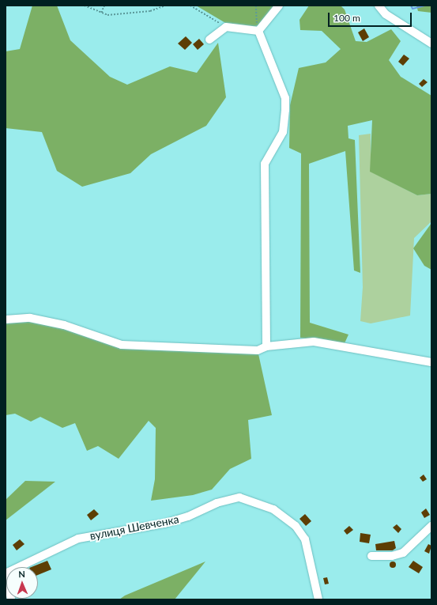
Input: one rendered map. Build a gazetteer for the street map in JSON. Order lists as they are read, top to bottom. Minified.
{"streets":{"street":["вулиця Шевченка"]},"scale_bar":"100 m","north":"top"}
